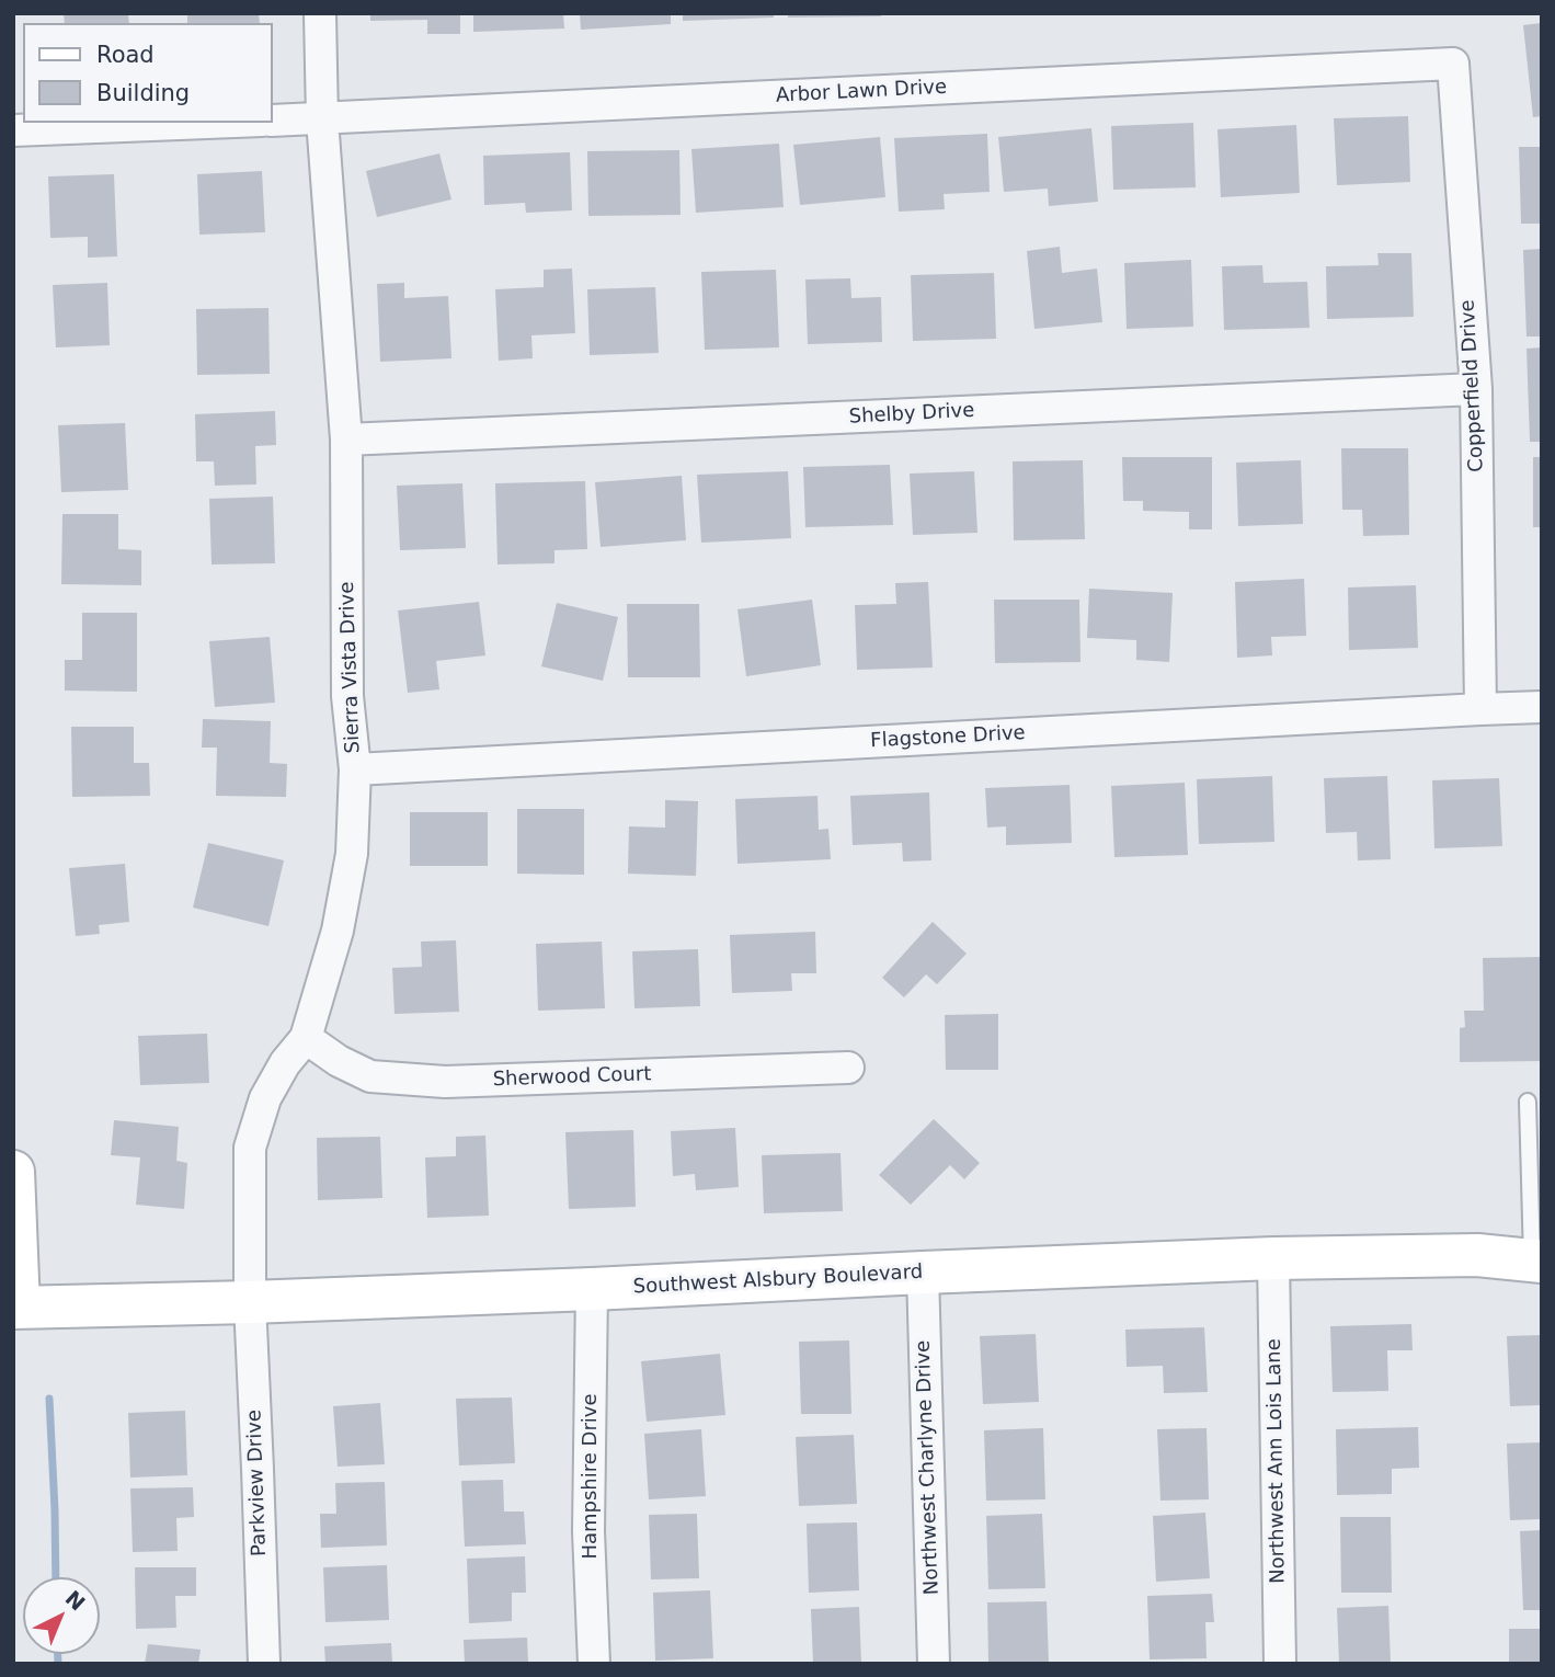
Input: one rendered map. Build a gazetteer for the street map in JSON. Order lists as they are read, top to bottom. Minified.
{"streets":{"main road":["Southwest Alsbury Boulevard"],"street":["Arbor Lawn Drive","Copperfield Drive","Shelby Drive","Sierra Vista Drive","Flagstone Drive","Sherwood Court","Northwest Ann Lois Lane","Northwest Charlyne Drive","Hampshire Drive","Parkview Drive"]},"crossings":[["Arbor Lawn Drive","Copperfield Drive"],["Arbor Lawn Drive","Sierra Vista Drive"],["Copperfield Drive","Shelby Drive"],["Copperfield Drive","Flagstone Drive"],["Shelby Drive","Sierra Vista Drive"],["Sierra Vista Drive","Flagstone Drive"],["Sierra Vista Drive","Sherwood Court"],["Sierra Vista Drive","Southwest Alsbury Boulevard"],["Sierra Vista Drive","Parkview Drive"],["Southwest Alsbury Boulevard","Northwest Ann Lois Lane"],["Southwest Alsbury Boulevard","Northwest Charlyne Drive"],["Southwest Alsbury Boulevard","Hampshire Drive"],["Southwest Alsbury Boulevard","Parkview Drive"]],"legend":["Road","Building"],"north":"top right"}
